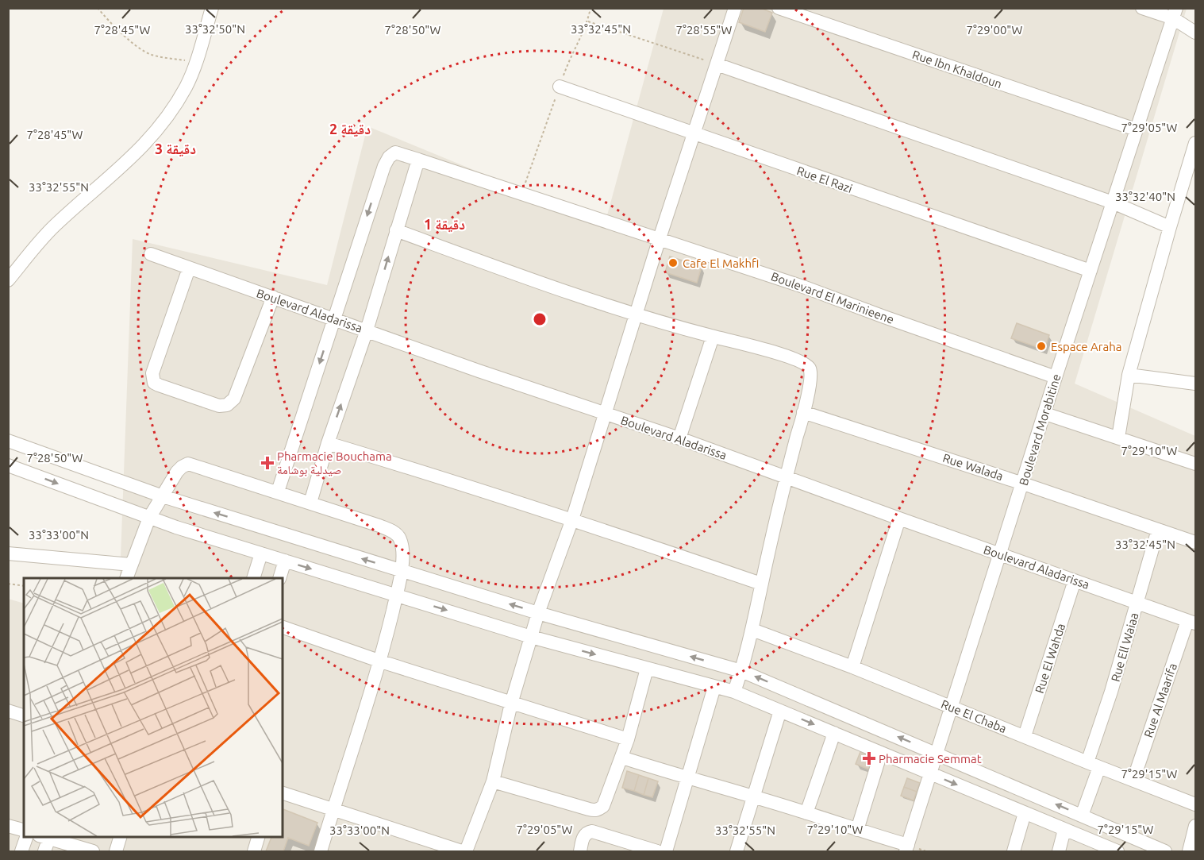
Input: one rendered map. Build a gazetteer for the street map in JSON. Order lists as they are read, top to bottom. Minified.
{"streets":{"street":["Rue Ibn Khaldoun","Rue El Razi","Boulevard El Marinieene","Boulevard Aladarissa","Boulevard Morabitine","Rue Walada","Rue Ell Waiaa","Rue El Wahda","Rue Al Maarifa","Rue El Chaba"]},"crossings":[["Rue Ibn Khaldoun","Boulevard Morabitine"],["Rue El Razi","Boulevard Morabitine"],["Boulevard El Marinieene","Boulevard Aladarissa"],["Boulevard El Marinieene","Boulevard Morabitine"],["Boulevard Aladarissa","Boulevard Morabitine"],["Boulevard Aladarissa","Rue Ell Waiaa"],["Boulevard Aladarissa","Rue El Wahda"],["Boulevard Aladarissa","Rue Al Maarifa"],["Boulevard Morabitine","Rue Walada"],["Boulevard Morabitine","Rue El Chaba"],["Rue Walada","Rue Ell Waiaa"],["Rue Ell Waiaa","Rue El Chaba"],["Rue El Wahda","Rue El Chaba"],["Rue Al Maarifa","Rue El Chaba"]],"places":{"other":["Cafe El Makhfi","Espace Araha"],"health":["Pharmacie Bouchama صيدلية بوشامة","Pharmacie Semmat"]},"coordinates":["33°32'50\"N","33°32'45\"N","7°28'45\"W","7°28'50\"W","7°28'55\"W","7°29'00\"W","7°29'05\"W","33°32'55\"N","33°32'40\"N","7°29'10\"W","33°33'00\"N","7°29'15\"W"],"rings":["2 دقيقة","3 دقيقة","1 دقيقة"]}
